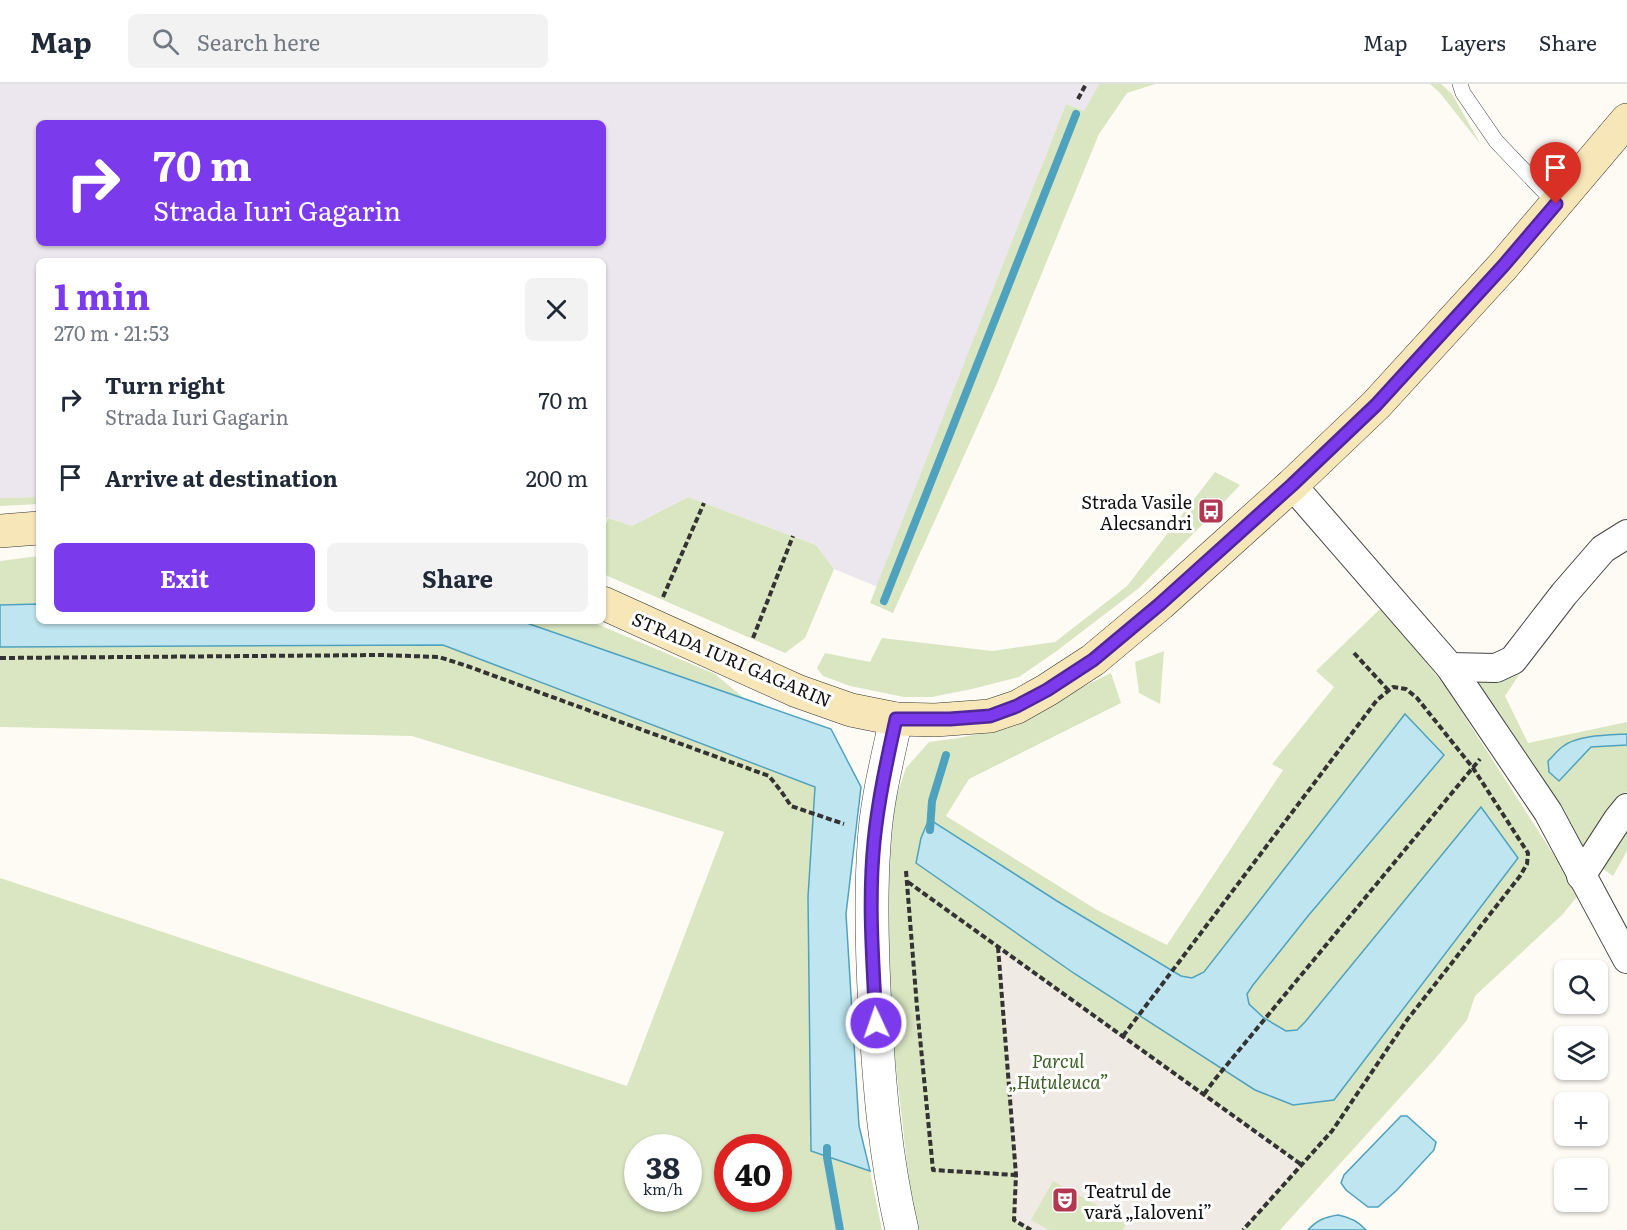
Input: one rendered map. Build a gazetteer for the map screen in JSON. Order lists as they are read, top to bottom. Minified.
{"streets":{"main road":["STRADA IURI GAGARIN"]},"parks":["Parcul „Huțuleuca”"],"places":{"bus stop":["Strada Vasile Alecsandri"],"theatre":["Teatrul de vară „Ialoveni”"]},"page":{"header":"Map","search":"Search here","nav":["Map","Layers","Share"],"turn":["70 m","Strada Iuri Gagarin"],"heading":["1 min","270 m · 21:53"],"list":[{"name":"Turn right","note":"Strada Iuri Gagarin","value":"70 m"},{"name":"Arrive at destination","value":"200 m"}],"buttons":["Exit","Share"],"map_buttons":["+","−"],"speed":"38 km/h","limit":"40"}}
